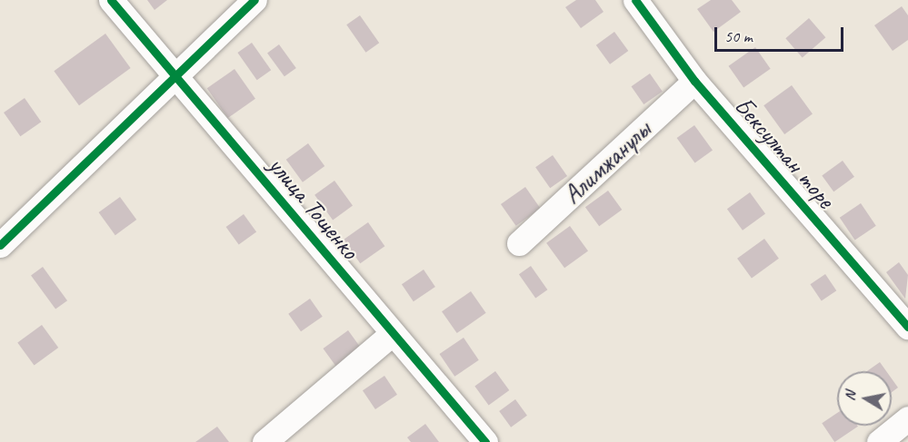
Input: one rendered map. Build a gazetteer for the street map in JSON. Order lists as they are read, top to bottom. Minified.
{"streets":{"street":["Бексултан торе","Алимжанулы","улица Тощенко"]},"crossings":[["Бексултан торе","Алимжанулы"]],"scale_bar":"50 m","north":"left"}
